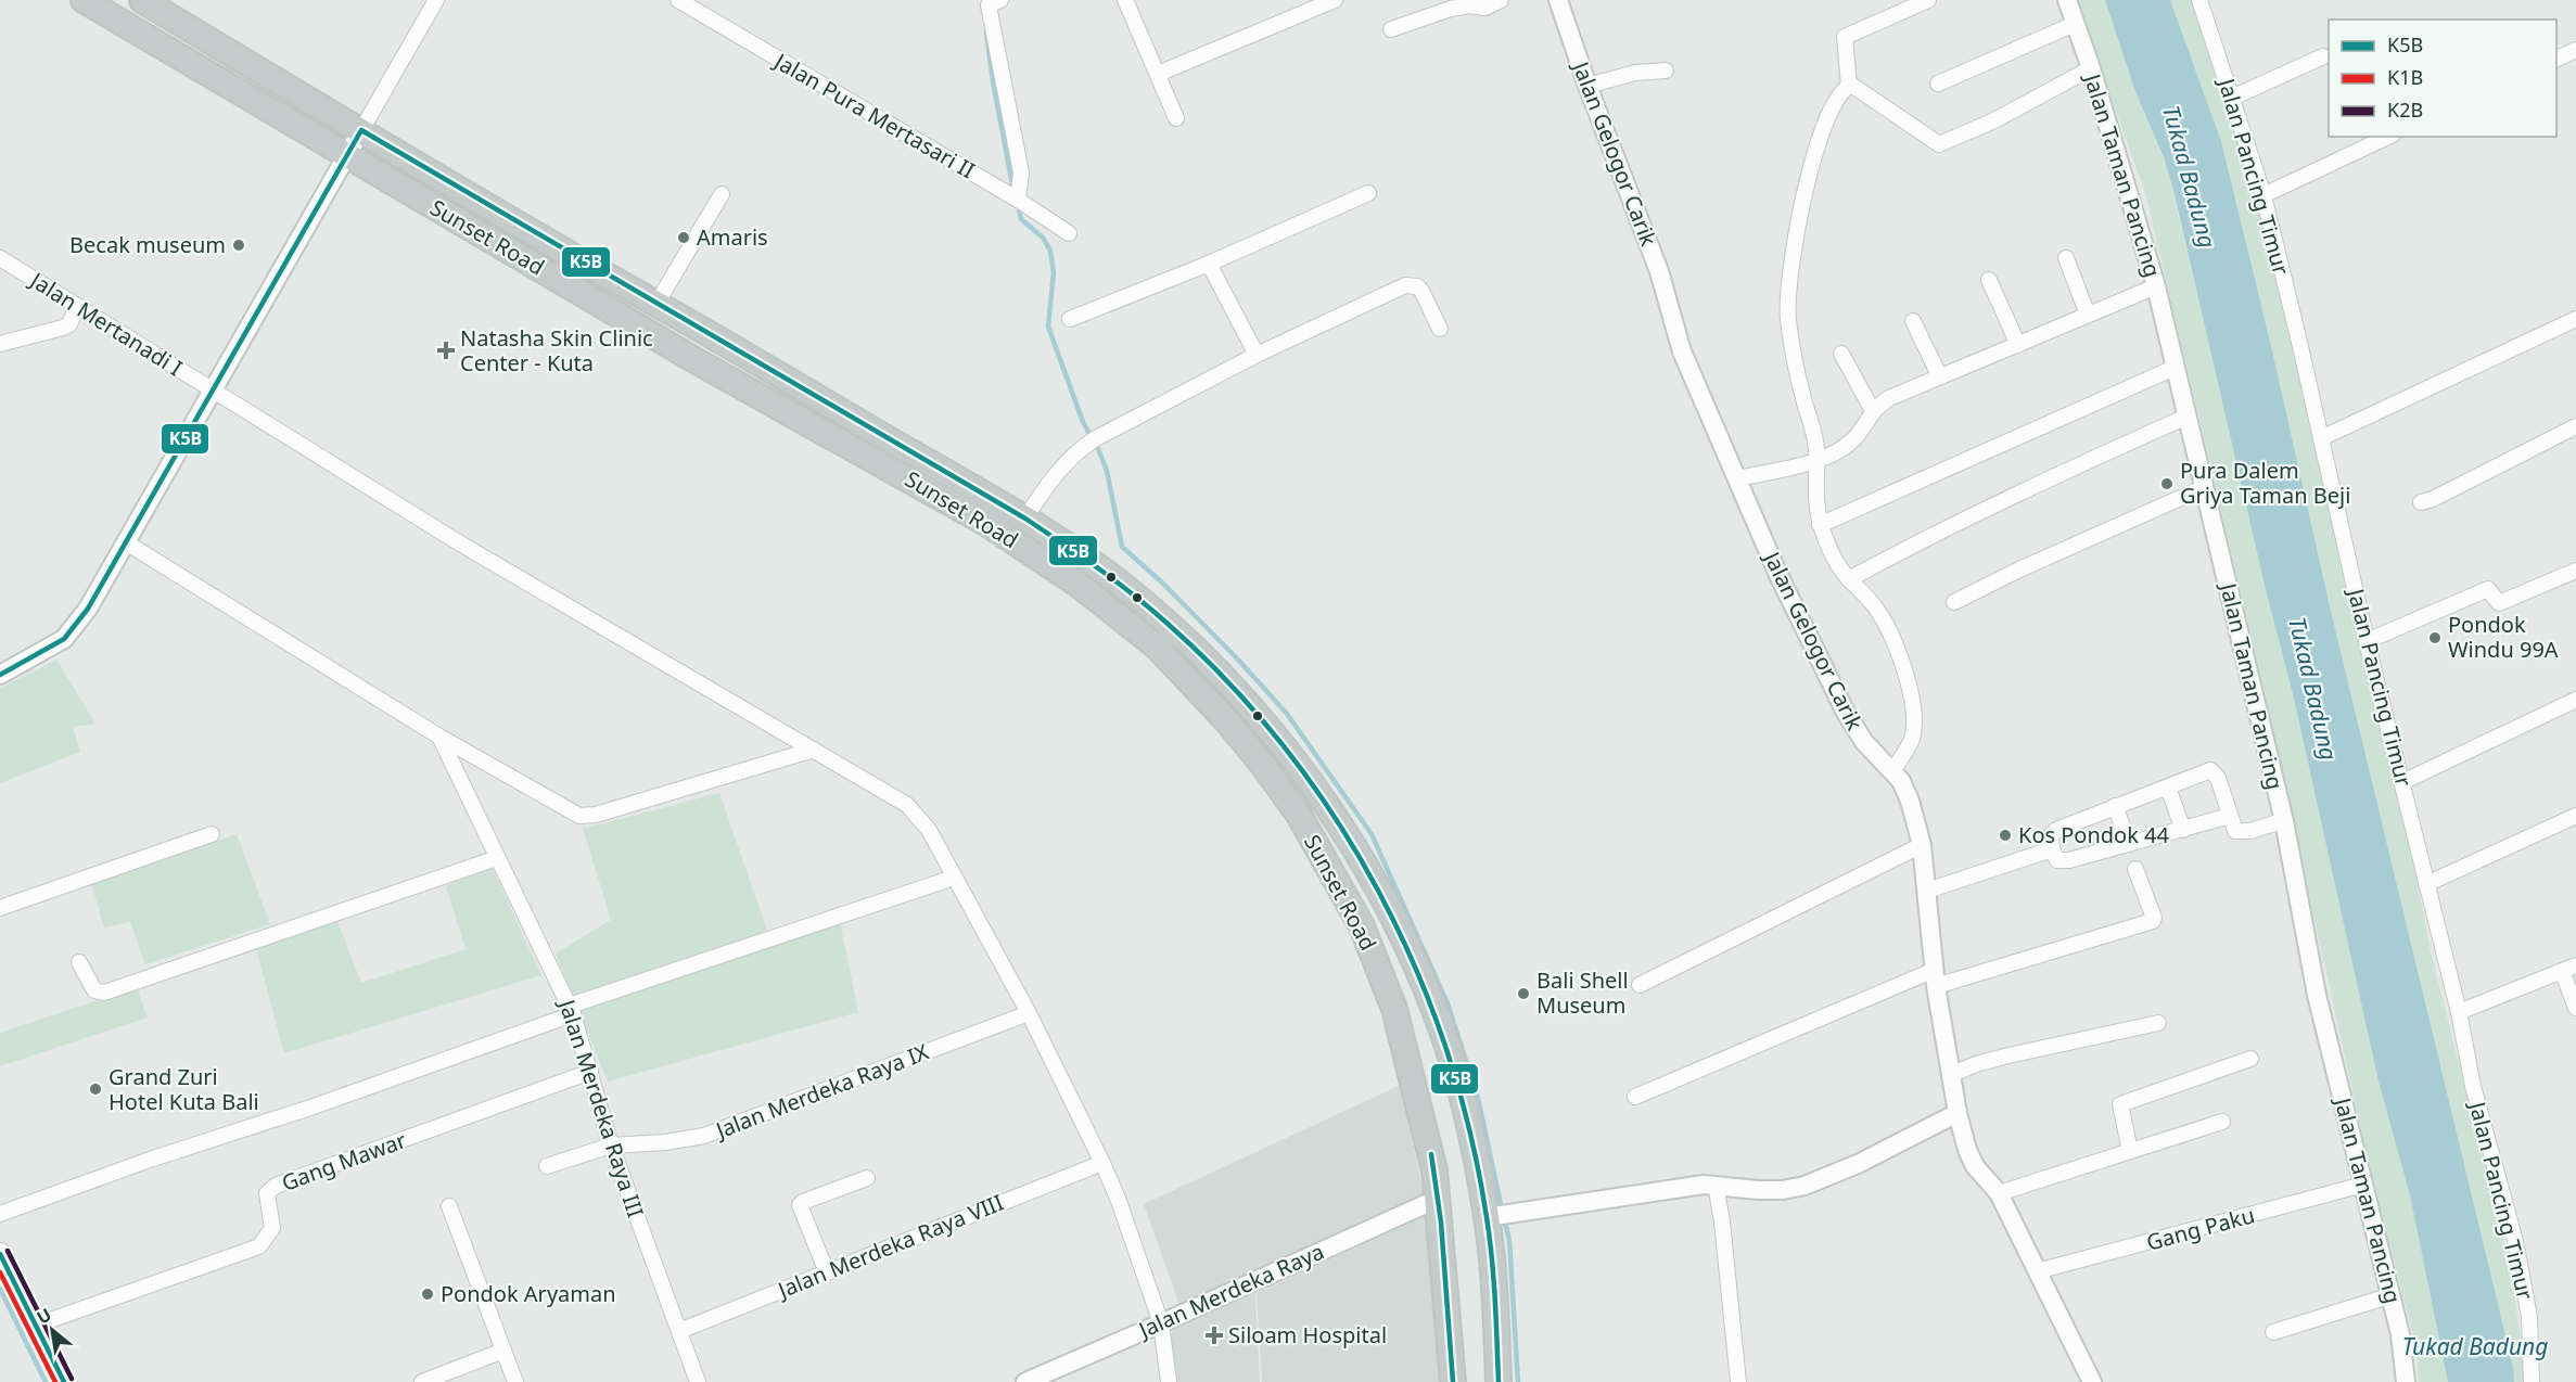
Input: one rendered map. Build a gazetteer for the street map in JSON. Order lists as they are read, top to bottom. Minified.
{"streets":{"highway":["Sunset Road"],"street":["Jalan Pura Mertasari II","Jalan Gelogor Carik","Jalan Taman Pancing","Jalan Pancing Timur","Jalan Mertanadi I","Jalan Merdeka Raya IX","Jalan Merdeka Raya III","Gang Mawar","Gang Paku","Jalan Merdeka Raya VIII","Jalan Merdeka Raya"]},"crossings":[["Jalan Gelogor Carik","Gang Paku"],["Jalan Taman Pancing","Gang Paku"],["Sunset Road","Jalan Merdeka Raya"],["Jalan Mertanadi I","Jalan Merdeka Raya IX"],["Jalan Mertanadi I","Jalan Merdeka Raya VIII"],["Jalan Mertanadi I","Jalan Merdeka Raya"],["Jalan Merdeka Raya IX","Jalan Merdeka Raya III"],["Jalan Merdeka Raya III","Gang Mawar"],["Jalan Merdeka Raya III","Jalan Merdeka Raya VIII"]],"water":["Tukad Badung"],"places":{"other":["Amaris","Becak museum","Pura Dalem Griya Taman Beji","Pondok Windu 99A","Kos Pondok 44","Bali Shell Museum","Grand Zuri Hotel Kuta Bali","Pondok Aryaman"],"health":["Natasha Skin Clinic Center - Kuta","Siloam Hospital"]},"lines":["transit line K5B","transit line K2B","transit line K1B"],"legend":["K5B","K1B","K2B"],"north":"top left"}
